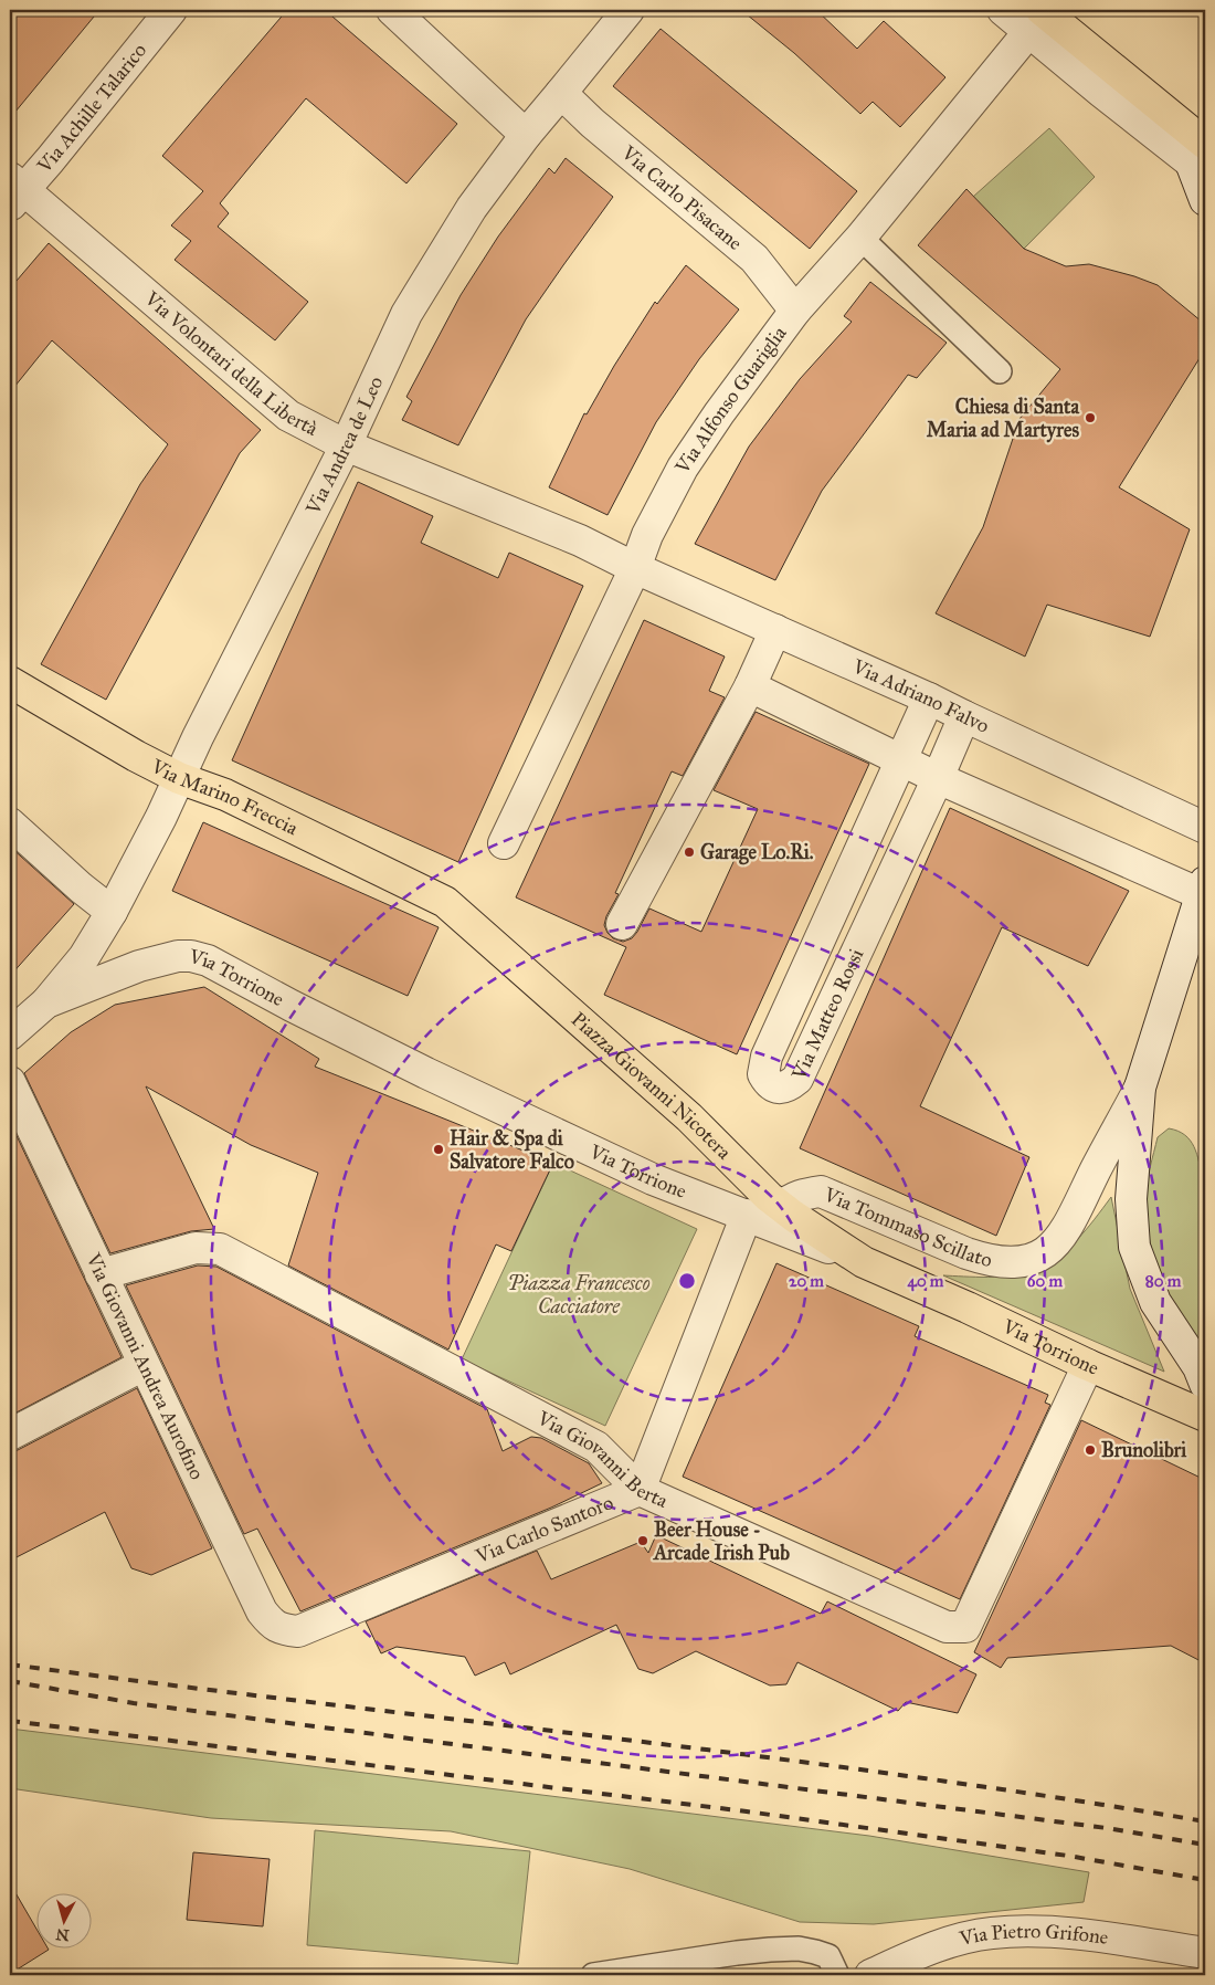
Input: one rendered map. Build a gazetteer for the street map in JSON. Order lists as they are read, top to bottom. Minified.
{"streets":{"main road":["Via Marino Freccia","Via Torrione","Piazza Giovanni Nicotera"],"street":["Via Achille Talarico","Via Carlo Pisacane","Via Volontari della Libertà","Via Alfonso Guariglia","Via Andrea de Leo","Via Adriano Falvo","Via Matteo Rossi","Via Tommaso Scillato","Via Giovanni Andrea Aurofino","Via Giovanni Berta","Via Carlo Santoro","Via Pietro Grifone"]},"crossings":[["Via Achille Talarico","Via Volontari della Libertà"],["Via Carlo Pisacane","Via Alfonso Guariglia"],["Via Carlo Pisacane","Via Andrea de Leo"],["Via Volontari della Libertà","Via Alfonso Guariglia"],["Via Volontari della Libertà","Via Andrea de Leo"],["Via Volontari della Libertà","Via Adriano Falvo"],["Via Alfonso Guariglia","Via Adriano Falvo"],["Via Andrea de Leo","Via Marino Freccia"],["Via Andrea de Leo","Via Torrione"],["Via Adriano Falvo","Via Matteo Rossi"],["Via Marino Freccia","Piazza Giovanni Nicotera"],["Via Torrione","Piazza Giovanni Nicotera"],["Via Torrione","Via Giovanni Berta"],["Piazza Giovanni Nicotera","Via Tommaso Scillato"],["Via Giovanni Andrea Aurofino","Via Giovanni Berta"],["Via Giovanni Andrea Aurofino","Via Carlo Santoro"],["Via Giovanni Berta","Via Carlo Santoro"]],"parks":["Piazza Francesco Cacciatore"],"places":["Chiesa di Santa Maria ad Martyres","Garage Lo.Ri.","Hair & Spa di Salvatore Falco","Brunolibri","Beer House - Arcade Irish Pub"],"north":"bottom","rings":["20 m","40 m","60 m","80 m"]}
